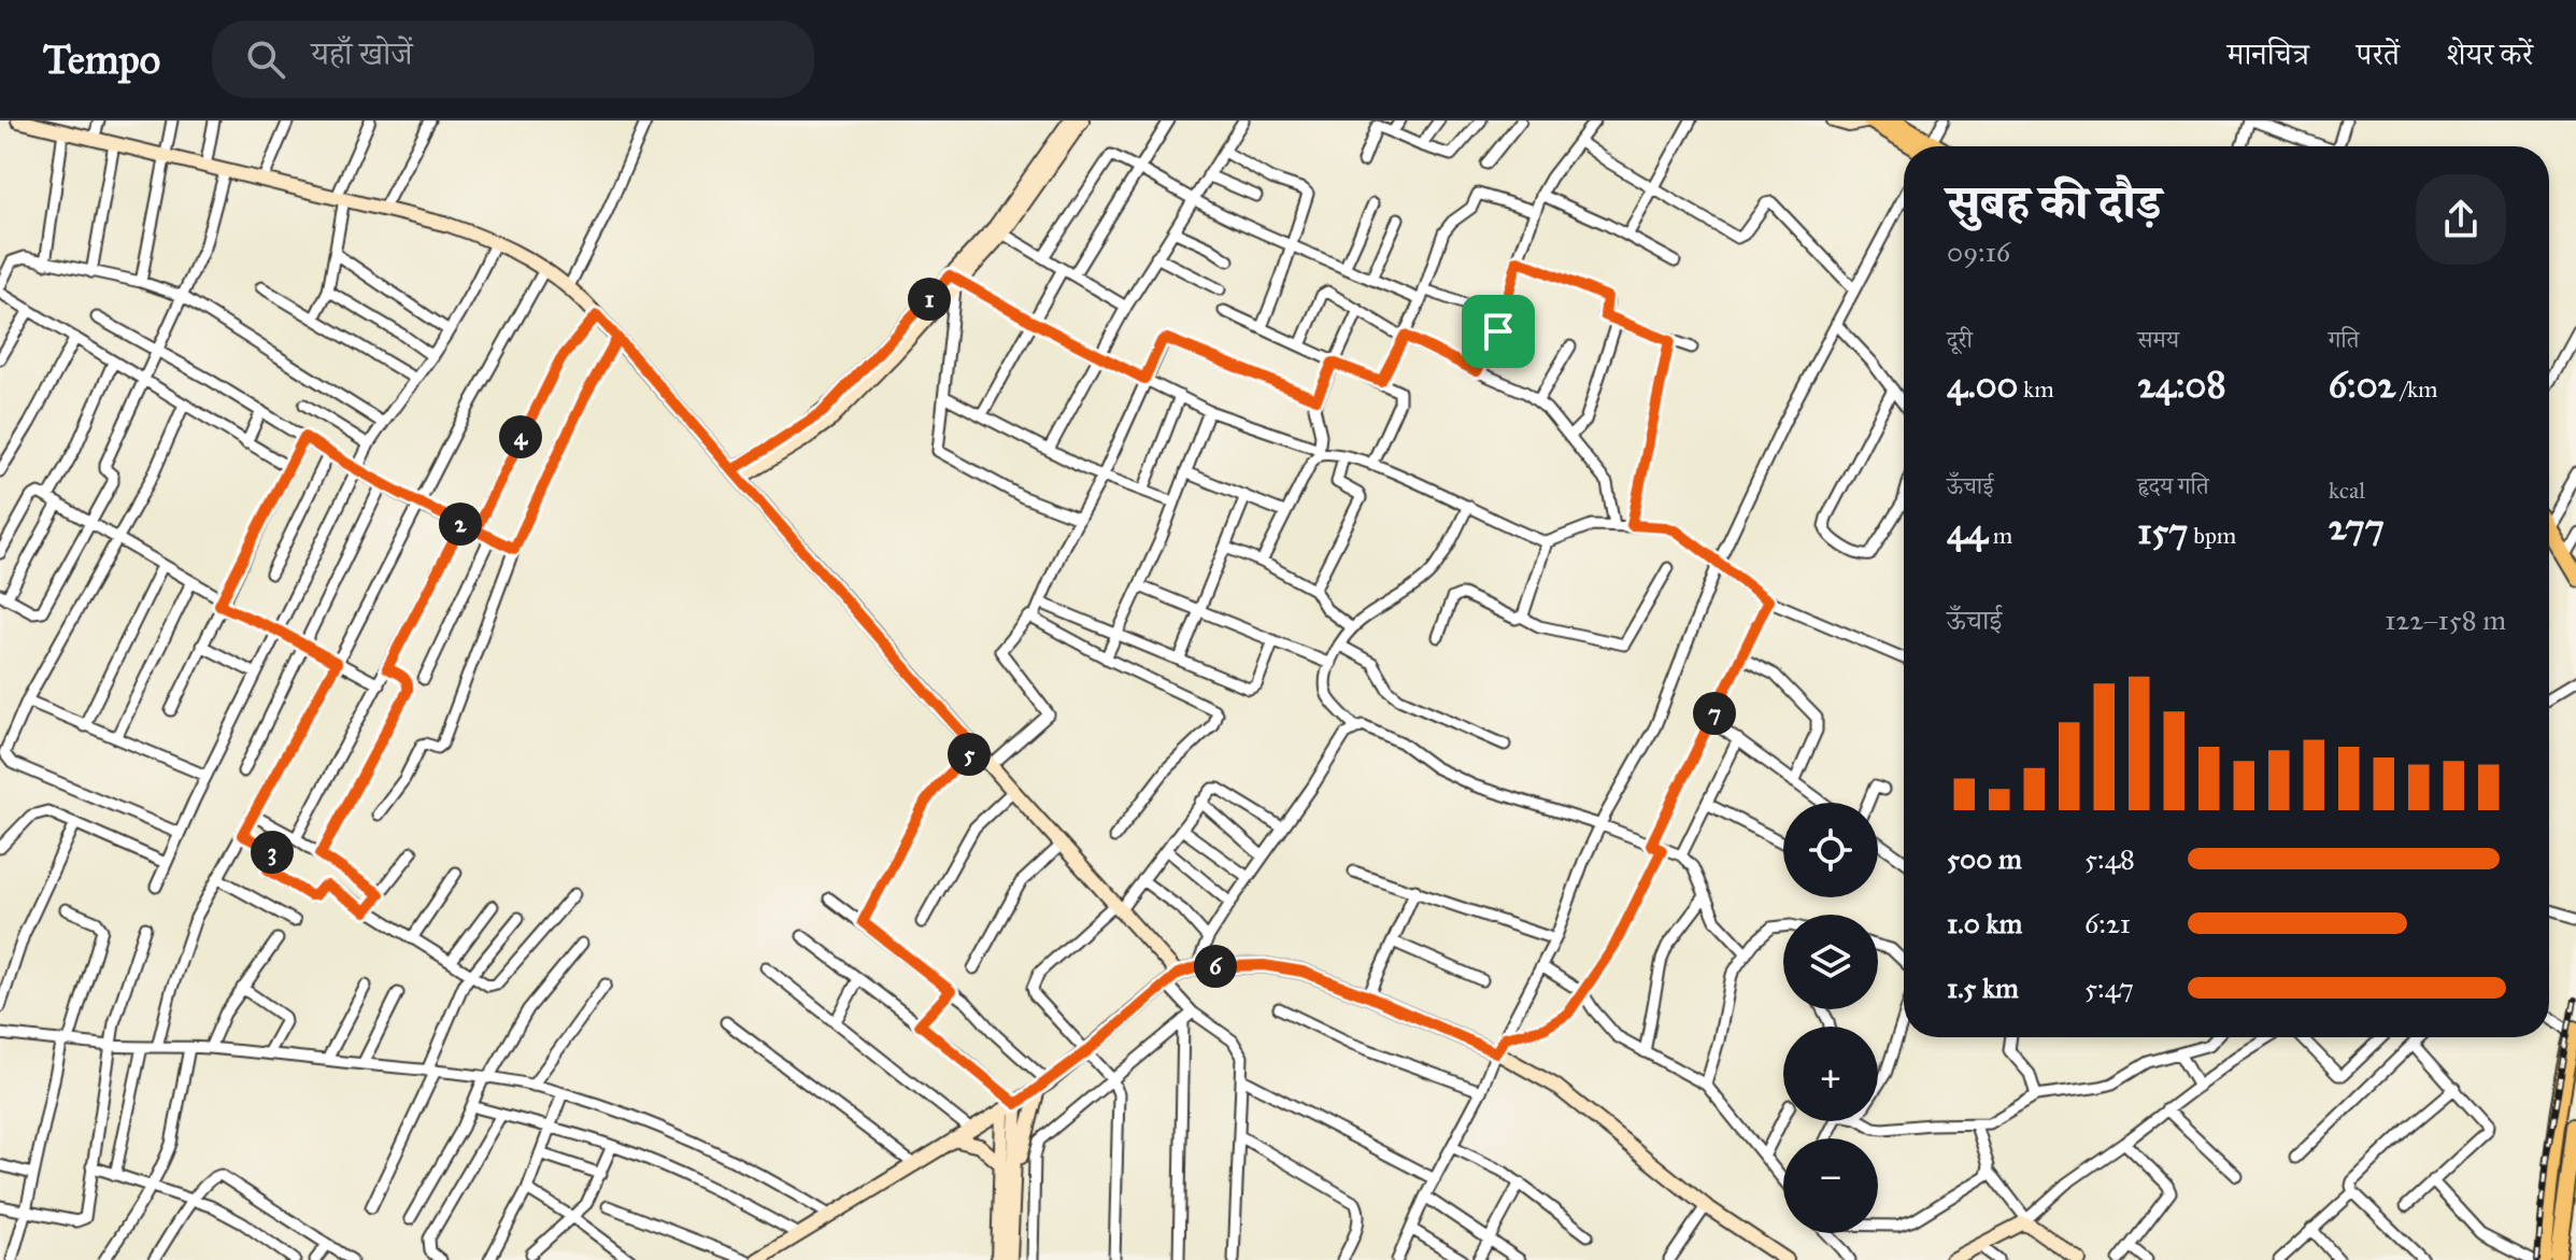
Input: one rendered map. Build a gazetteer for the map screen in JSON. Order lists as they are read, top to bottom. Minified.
{"page":{"header":"Tempo","search":"यहाँ खोजें","nav":["मानचित्र","परतें","शेयर करें"],"heading":["सुबह की दौड़","09:16"],"pins":["1","4","2","7","5","3","6"],"stats":[["दूरी","4.00 km"],["समय","24:08"],["गति","6:02 /km"],["ऊँचाई","44 m"],["हृदय गति","157 bpm"],["kcal","277"]],"chart":["ऊँचाई","122–158 m"],"map_buttons":["+","−"],"list":[{"name":"500 m","note":"5:48"},{"name":"1.0 km","note":"6:21"},{"name":"1.5 km","note":"5:47"}]}}
